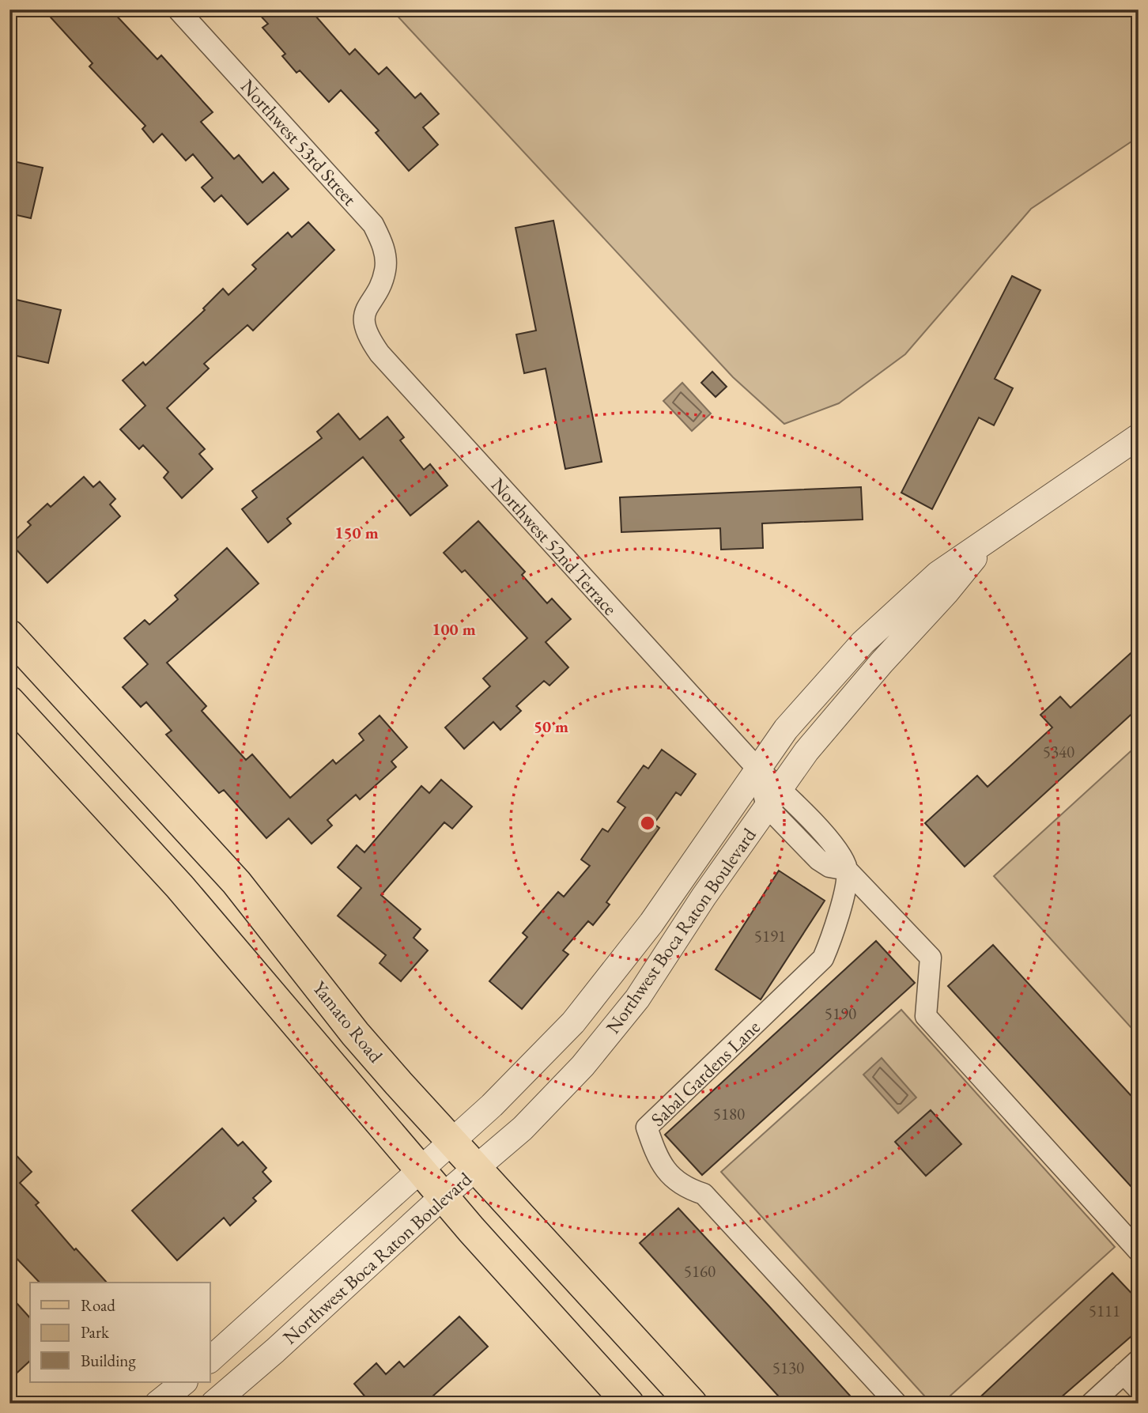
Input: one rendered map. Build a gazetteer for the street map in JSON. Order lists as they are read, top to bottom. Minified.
{"streets":{"main road":["Yamato Road"],"street":["Northwest 53rd Street","Northwest 52nd Terrace","Northwest Boca Raton Boulevard","Sabal Gardens Lane"]},"crossings":[["Northwest 53rd Street","Northwest 52nd Terrace"],["Northwest 52nd Terrace","Northwest Boca Raton Boulevard"],["Northwest Boca Raton Boulevard","Yamato Road"]],"house_numbers":["5340","5191","5190","5180","5160","5111","5130"],"legend":["Road","Park","Building"],"rings":["150 m","100 m","50 m"]}
